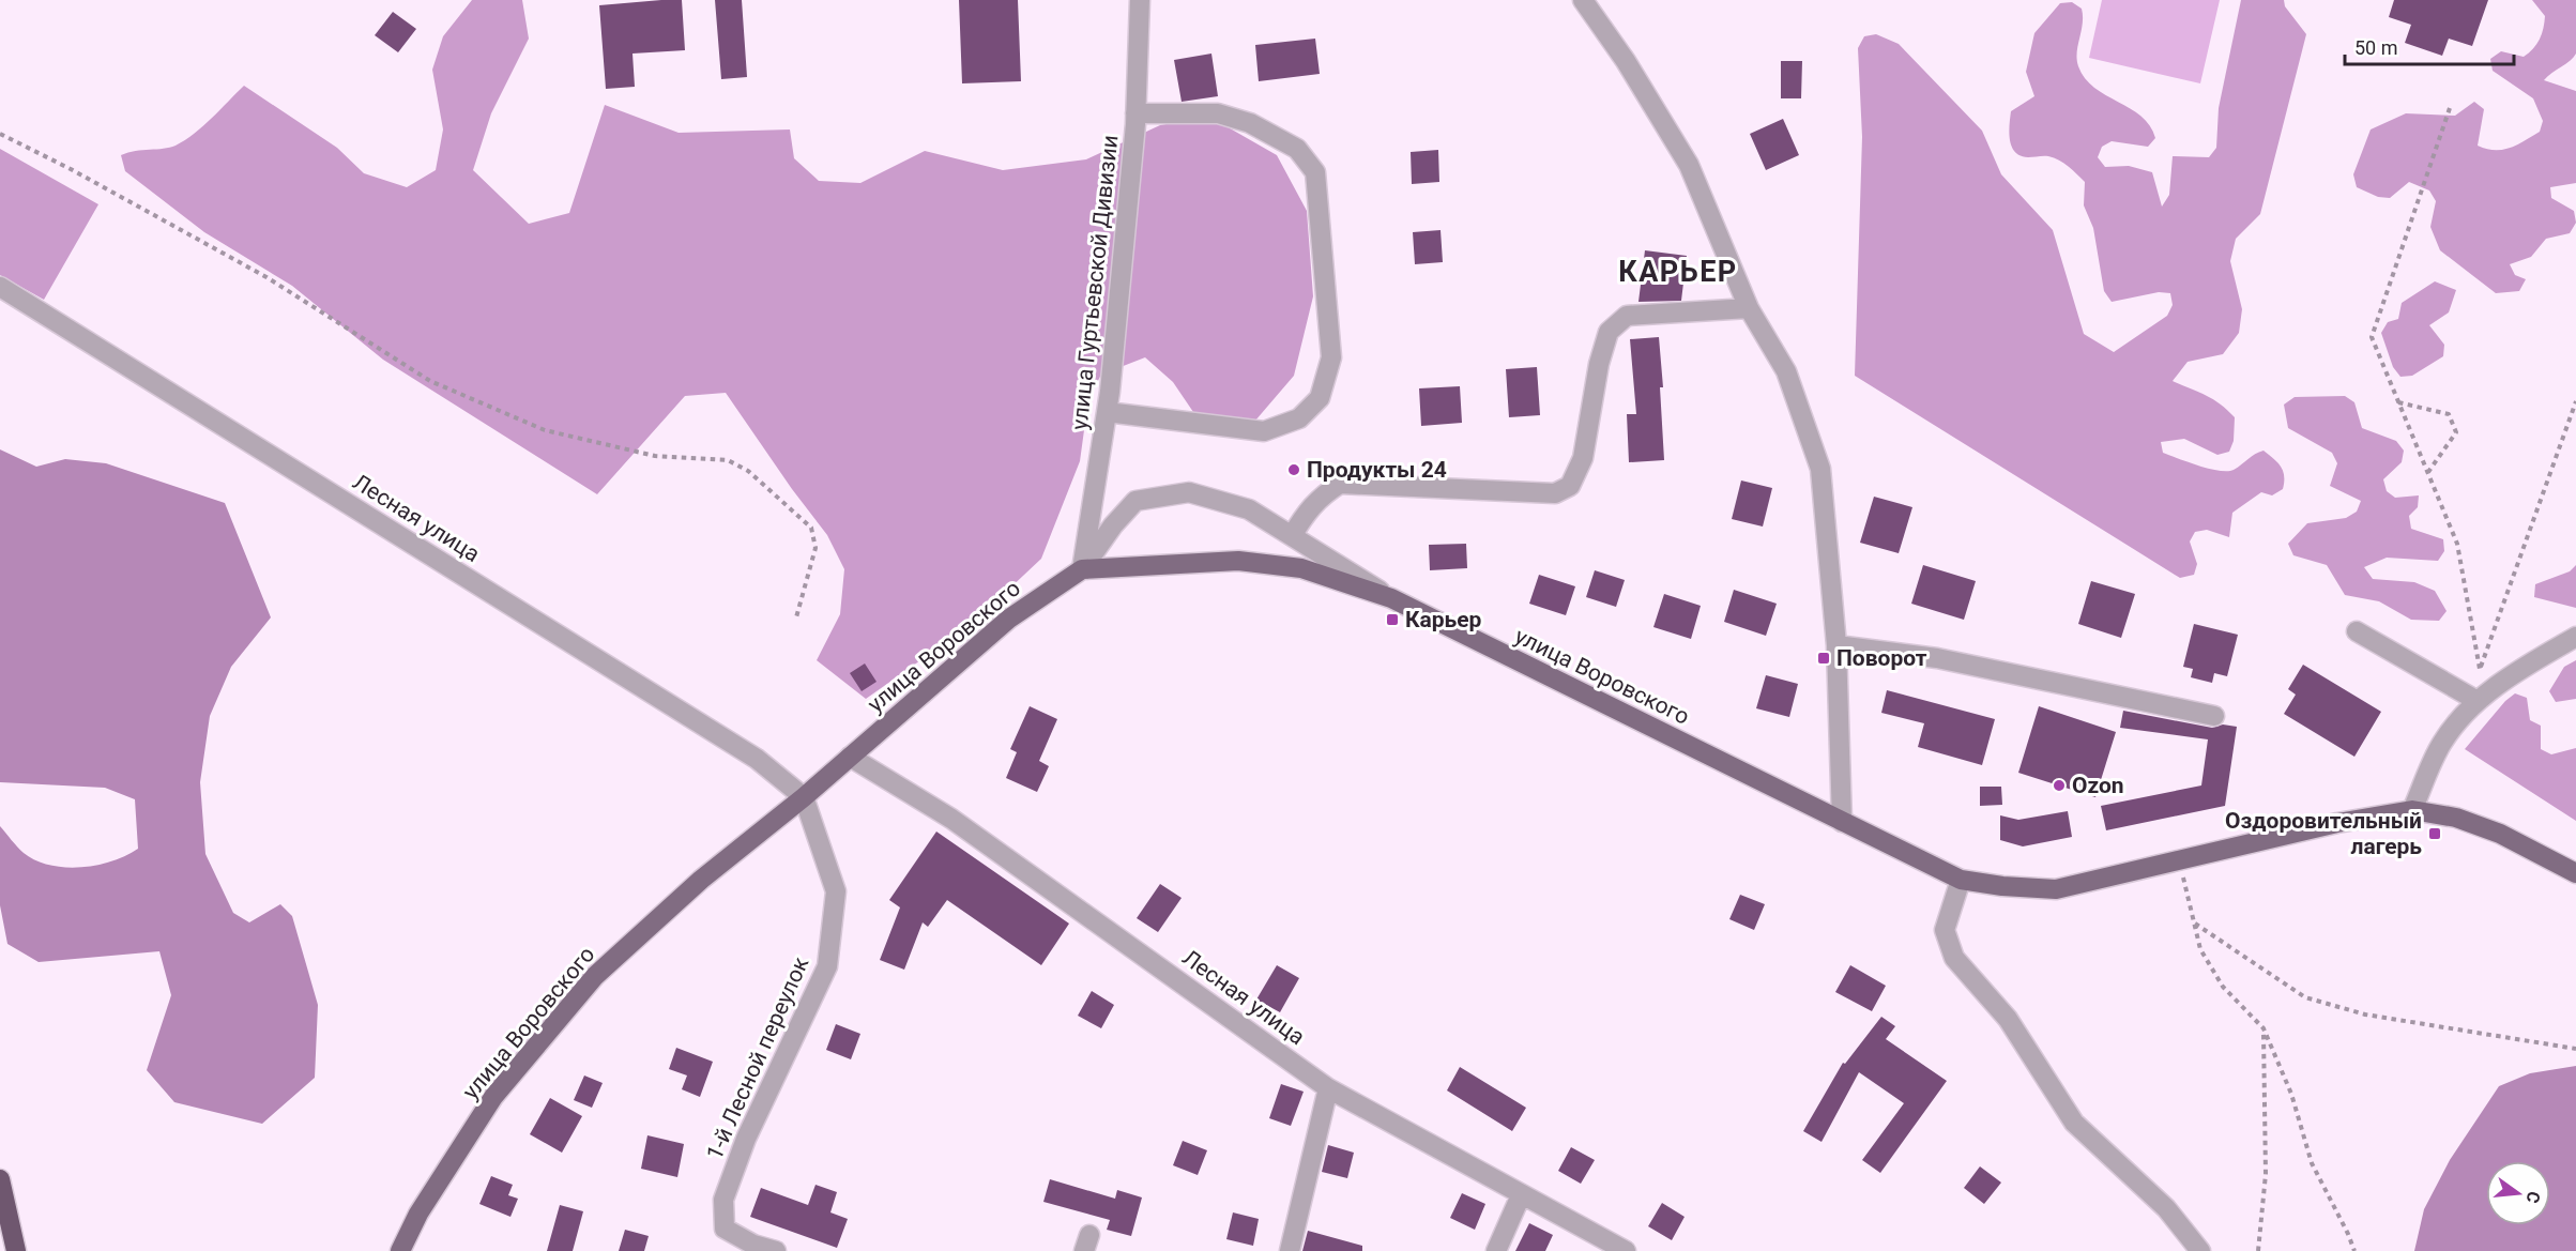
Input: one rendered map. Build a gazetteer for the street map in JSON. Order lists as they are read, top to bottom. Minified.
{"streets":{"main road":["улица Воровского"],"street":["улица Гуртьевской Дивизии","Лесная улица","1-й Лесной переулок"]},"crossings":[["улица Гуртьевской Дивизии","улица Воровского"],["Лесная улица","улица Воровского"],["Лесная улица","1-й Лесной переулок"],["улица Воровского","1-й Лесной переулок"]],"districts":["КАРЬЕР"],"places":{"other":["Продукты 24","Ozon"],"transit":["Карьер","Поворот","Оздоровительный лагерь"]},"scale_bar":"50 m","north":"right"}
